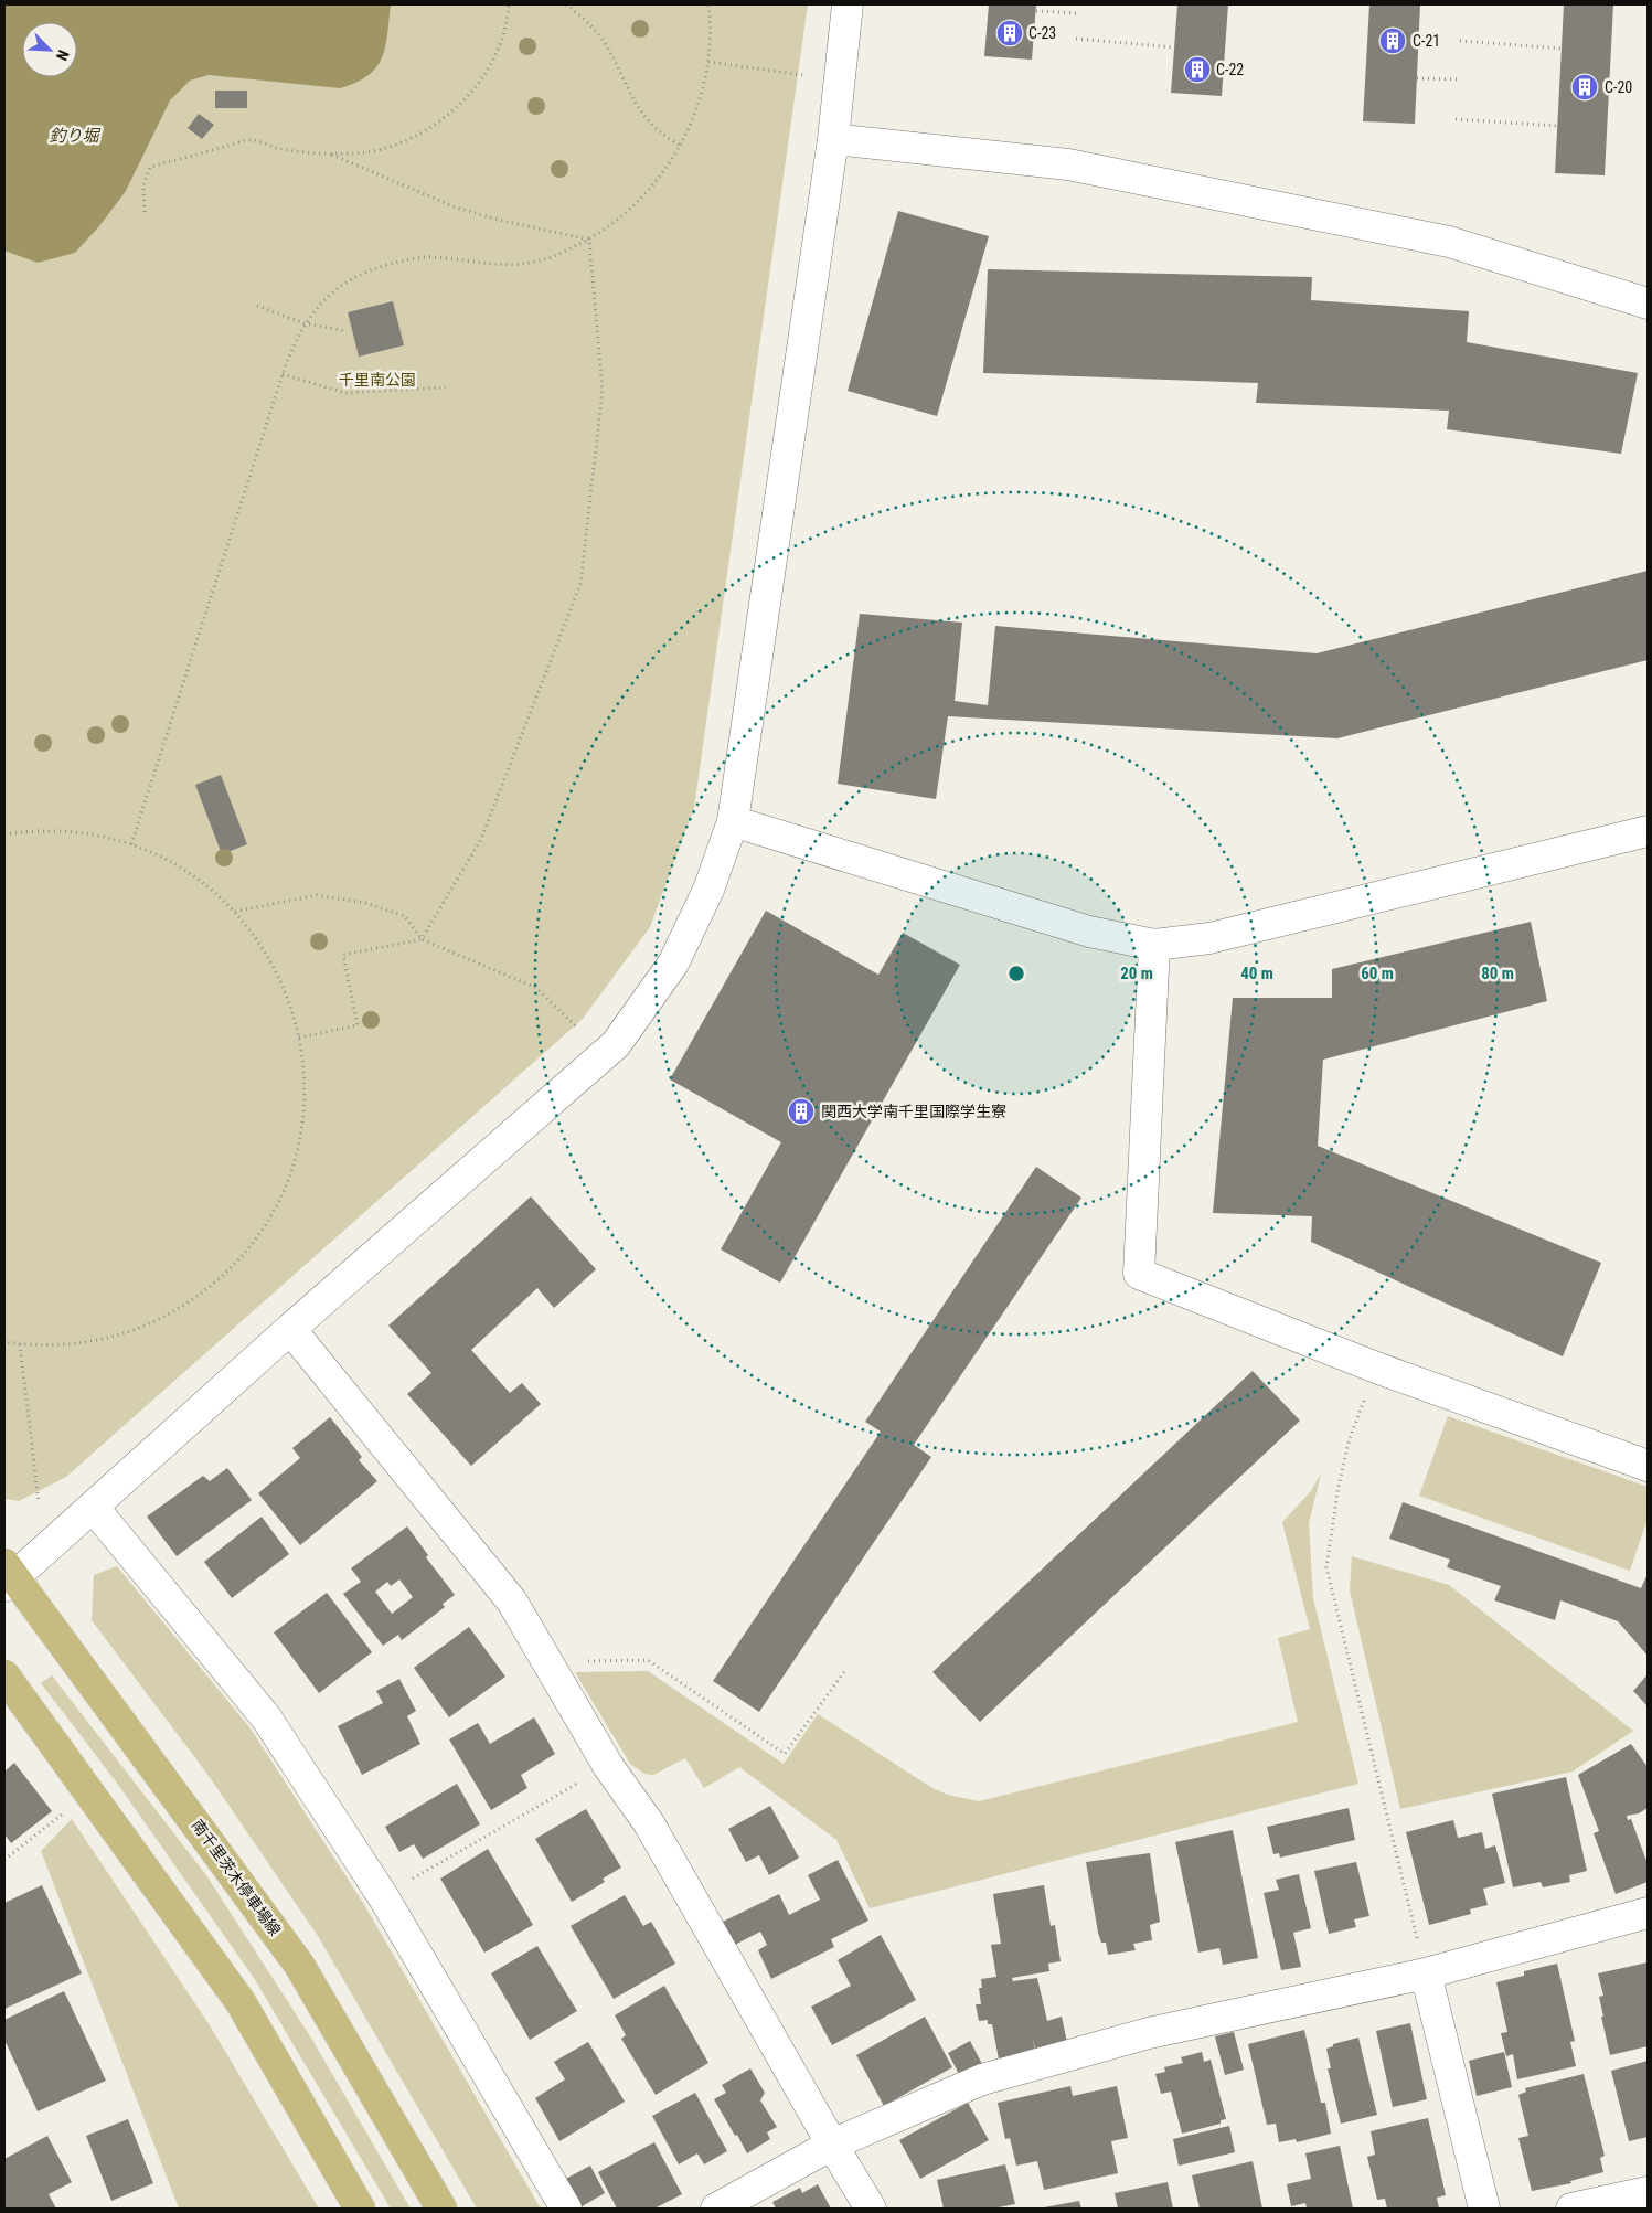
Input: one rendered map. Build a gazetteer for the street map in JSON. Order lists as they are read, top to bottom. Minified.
{"streets":{"main road":["南千里茨木停車場線"]},"water":["釣り堀"],"parks":["千里南公園"],"places":{"building":["C-23","C-21","C-22","C-20","関西大学南千里国際学生寮"]},"north":"bottom right","rings":["20 m","40 m","60 m","80 m"]}
